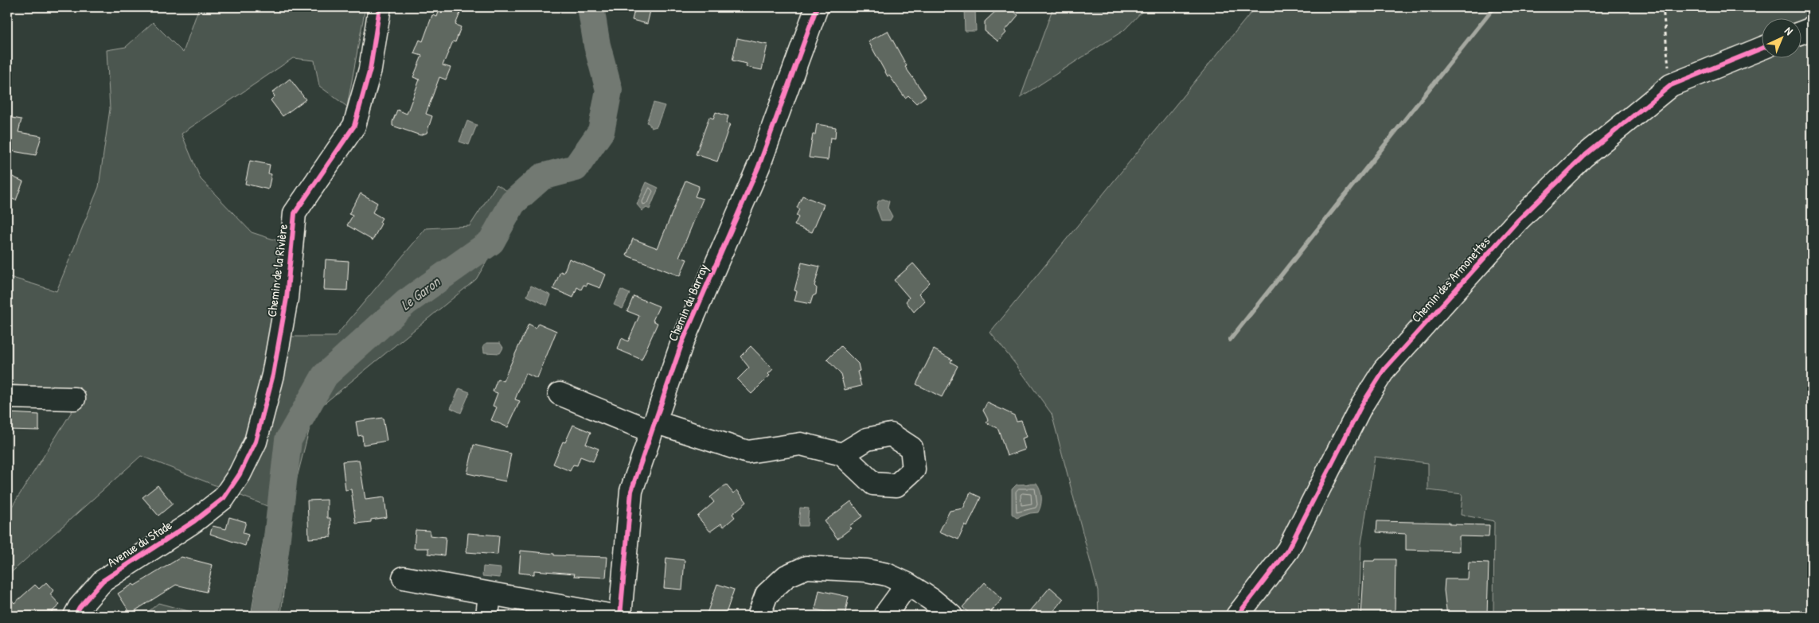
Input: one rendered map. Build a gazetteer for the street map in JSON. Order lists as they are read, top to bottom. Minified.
{"streets":{"street":["Chemin de la Rivière","Chemin des Armonettes","Chemin du Barray","Avenue du Stade"]},"crossings":[["Chemin de la Rivière","Avenue du Stade"]],"water":["Le Garon"],"north":"top right"}
